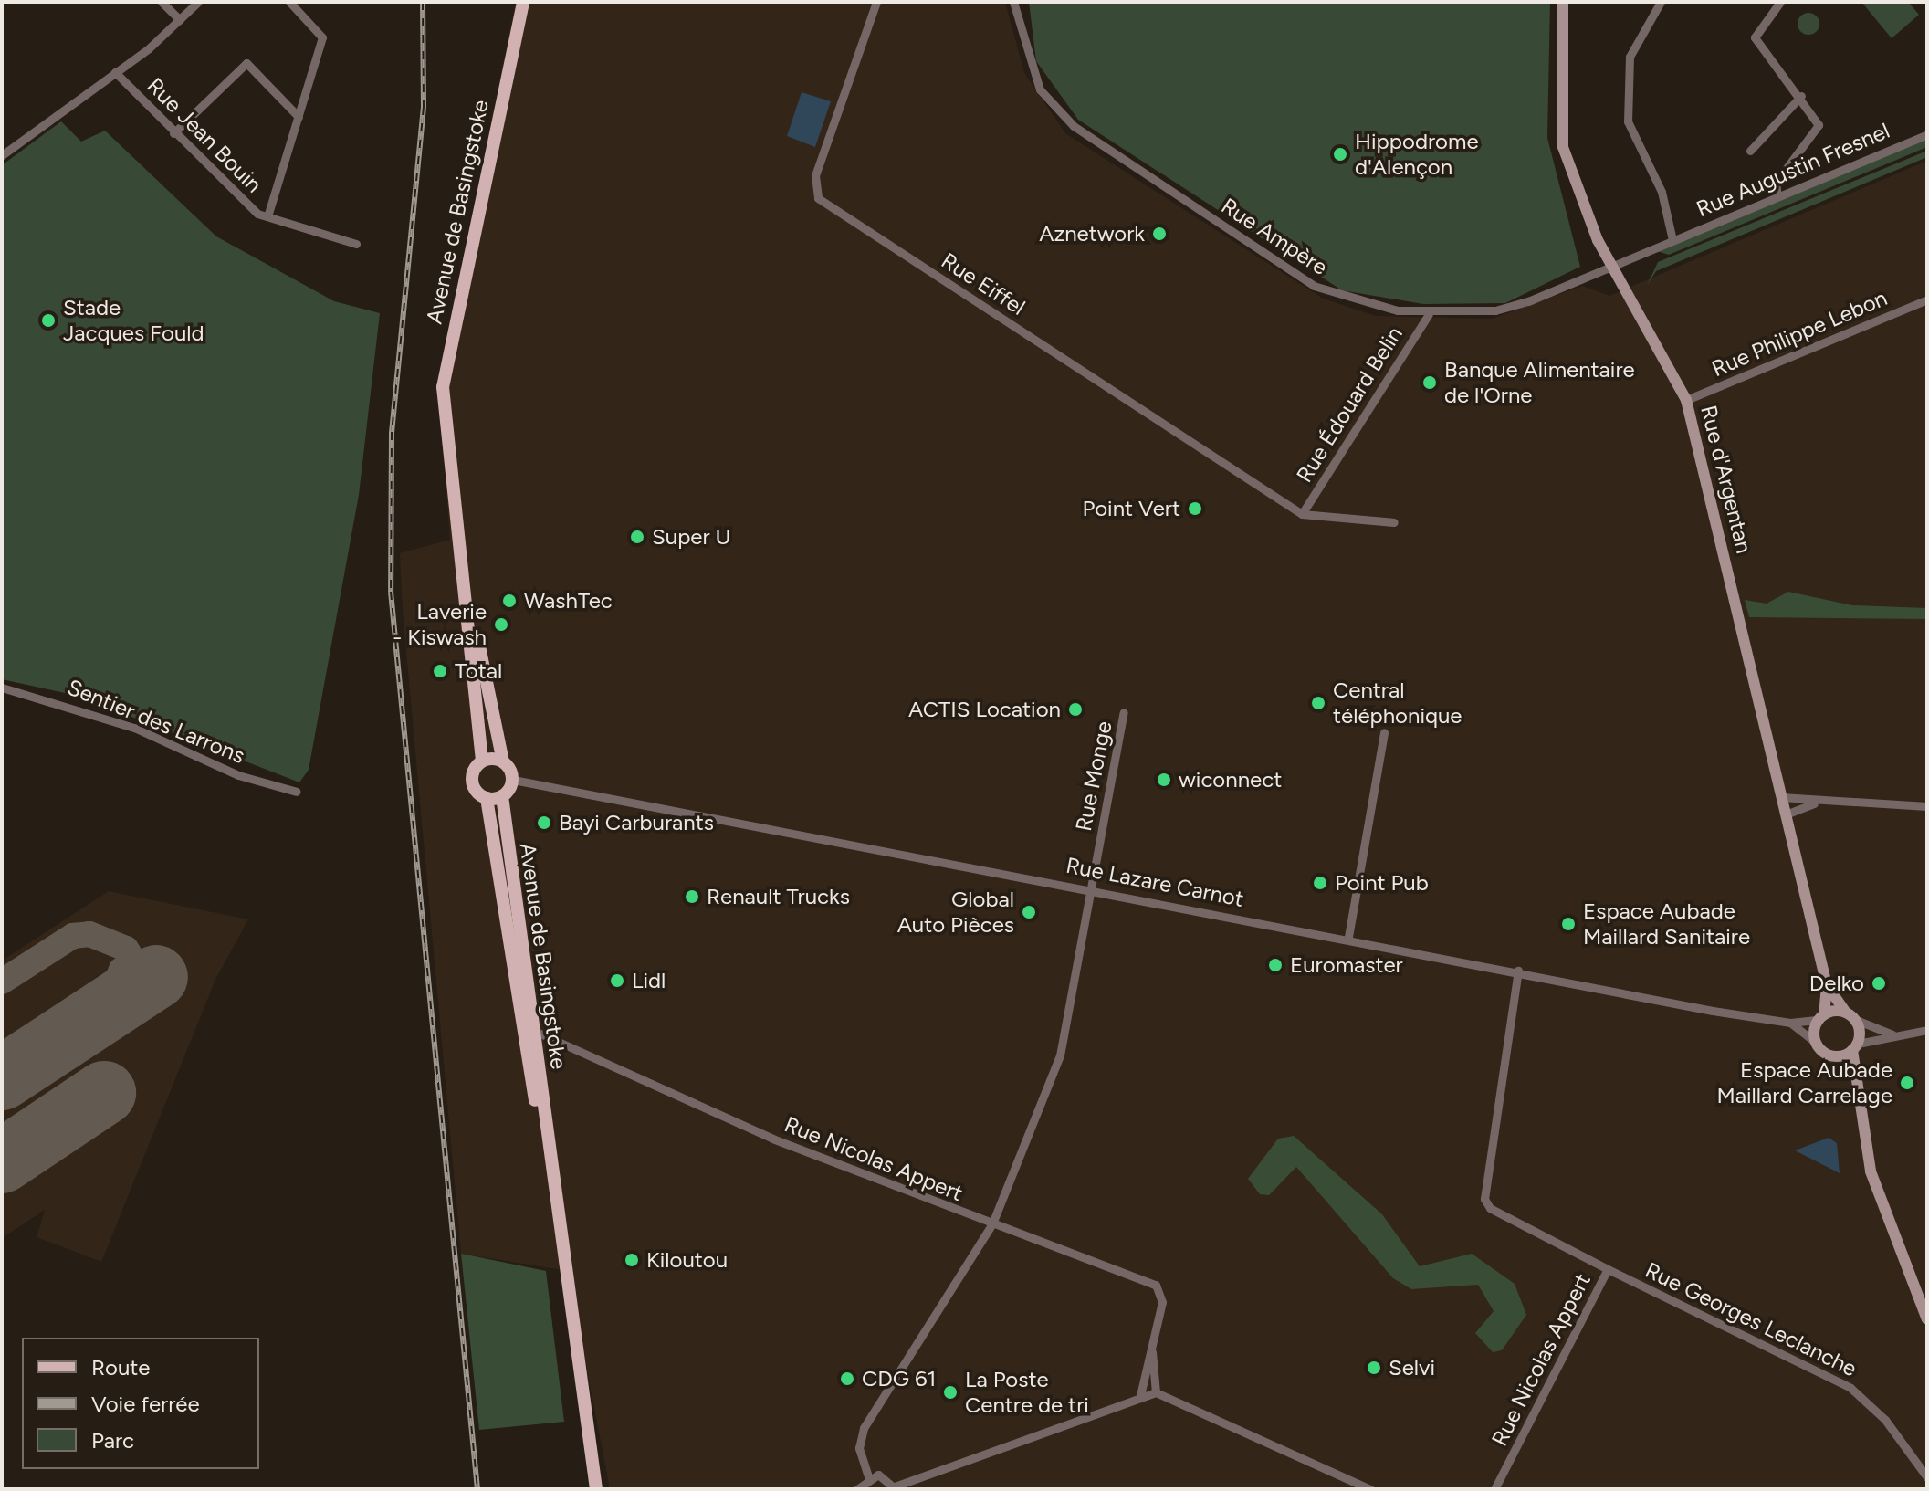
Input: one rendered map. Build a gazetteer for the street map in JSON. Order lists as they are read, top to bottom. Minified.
{"streets":{"main road":["Avenue de Basingstoke","Rue d'Argentan"],"street":["Rue Jean Bouin","Rue Augustin Fresnel","Rue Ampère","Rue Eiffel","Rue Philippe Lebon","Rue Édouard Belin","Sentier des Larrons","Rue Monge","Rue Lazare Carnot","Rue Nicolas Appert","Rue Georges Leclanche"]},"crossings":[["Rue Augustin Fresnel","Rue Ampère"],["Rue Augustin Fresnel","Rue d'Argentan"],["Avenue de Basingstoke","Rue Lazare Carnot"],["Avenue de Basingstoke","Rue Nicolas Appert"],["Rue Ampère","Rue Édouard Belin"],["Rue Ampère","Rue d'Argentan"],["Rue Eiffel","Rue Édouard Belin"],["Rue Philippe Lebon","Rue d'Argentan"],["Rue d'Argentan","Rue Lazare Carnot"],["Rue Monge","Rue Lazare Carnot"],["Rue Monge","Rue Nicolas Appert"],["Rue Lazare Carnot","Rue Nicolas Appert"],["Rue Nicolas Appert","Rue Georges Leclanche"]],"places":["Hippodrome d'Alençon","Aznetwork","Stade Jacques Fould","Banque Alimentaire de l'Orne","Point Vert","Super U","WashTec","Laverie - Kiswash","Total","Central téléphonique","ACTIS Location","wiconnect","Bayi Carburants","Point Pub","Renault Trucks","Global Auto Pièces","Espace Aubade Maillard Sanitaire","Euromaster","Lidl","Delko","Espace Aubade Maillard Carrelage","Kiloutou","Selvi","CDG 61","La Poste Centre de tri"],"legend":["Route","Voie ferrée","Parc"]}
